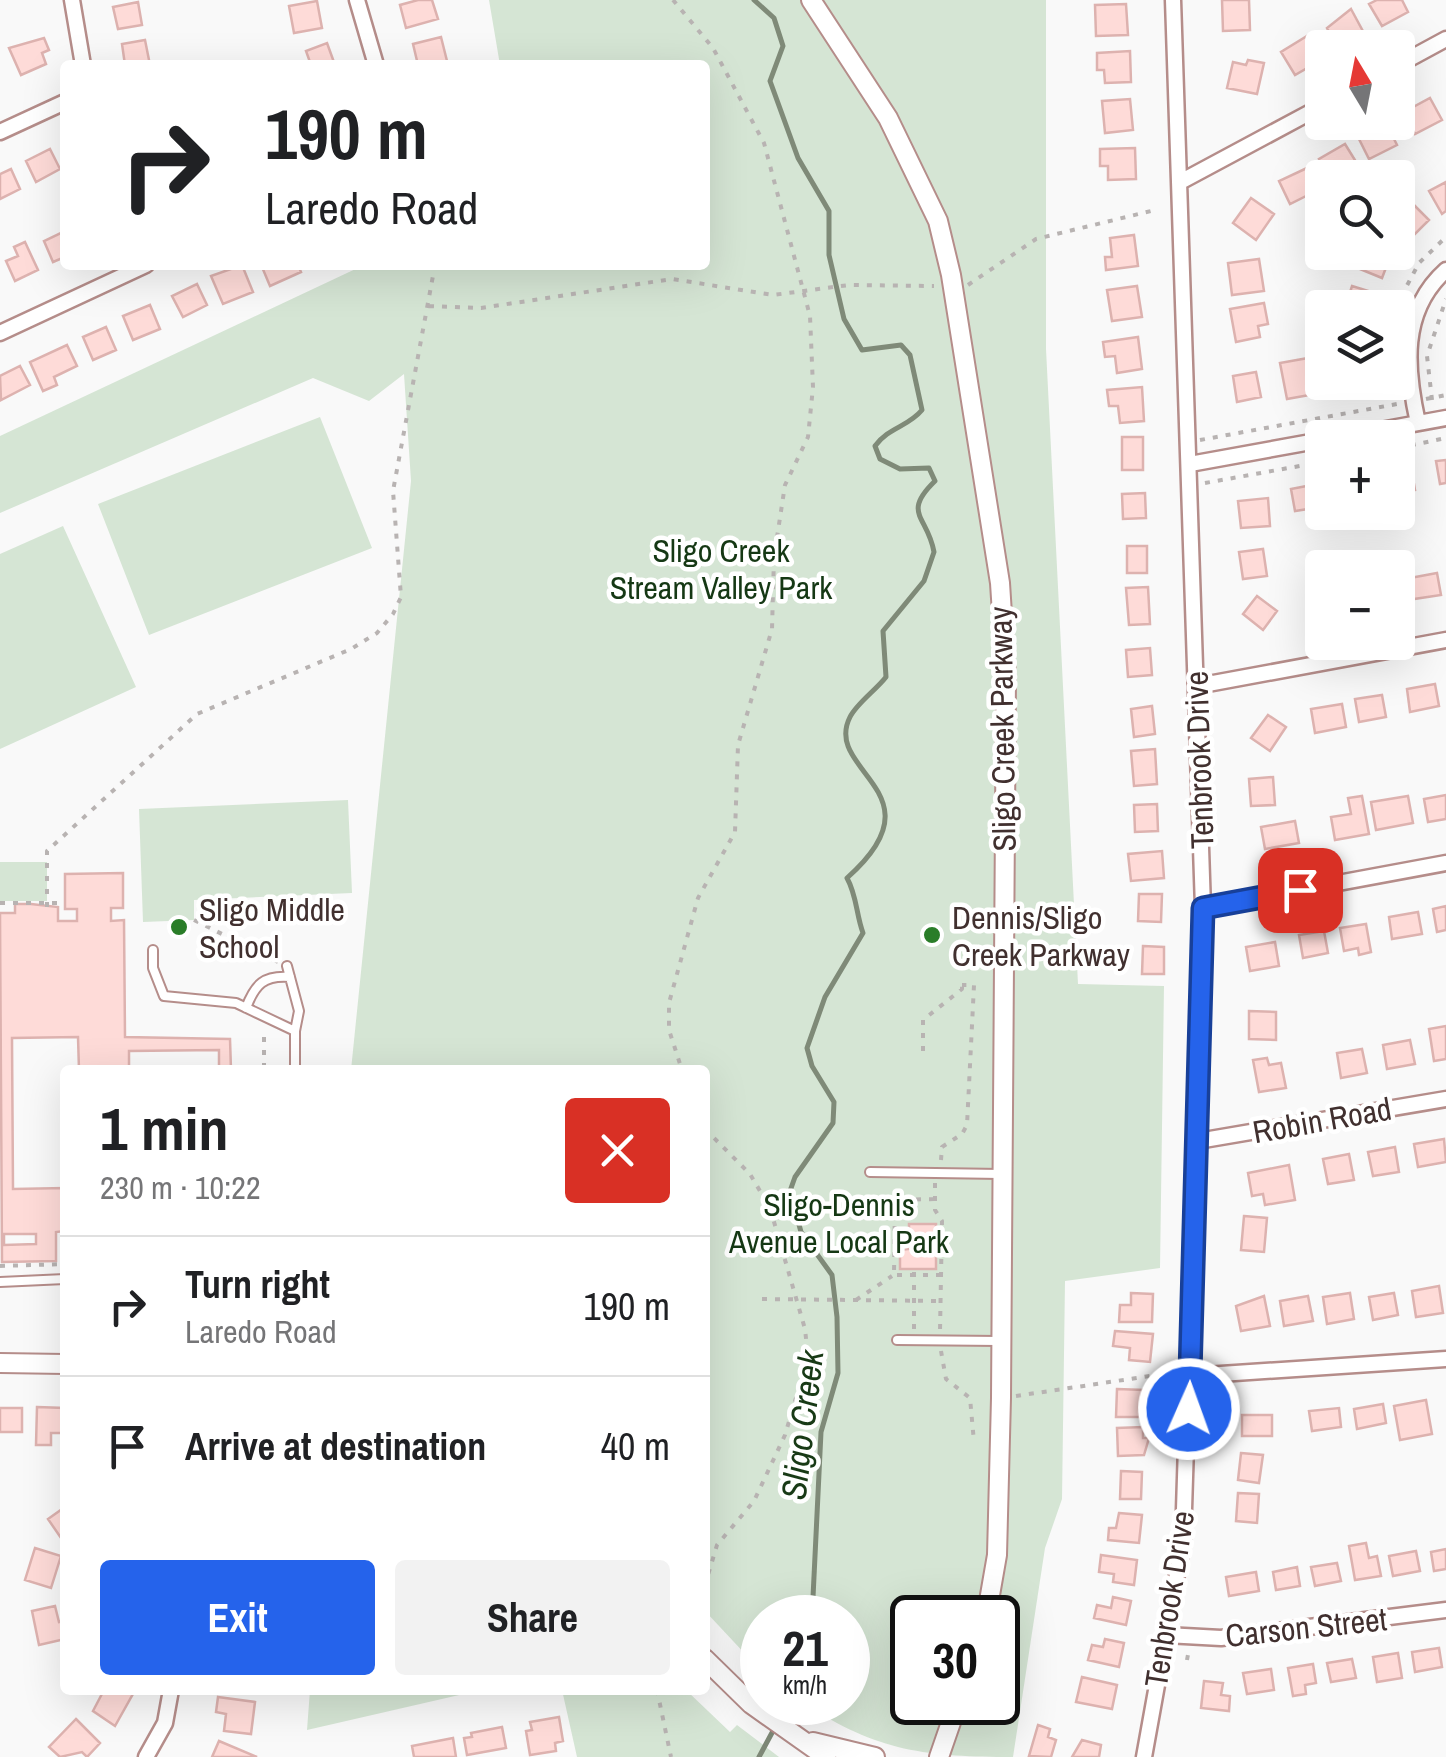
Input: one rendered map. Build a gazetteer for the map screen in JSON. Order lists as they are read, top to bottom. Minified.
{"streets":{"street":["Sligo Creek Parkway","Tenbrook Drive","Robin Road","Carson Street"]},"crossings":[["Tenbrook Drive","Robin Road"],["Tenbrook Drive","Carson Street"]],"water":["Sligo Creek"],"parks":["Sligo Creek Stream Valley Park","Sligo-Dennis Avenue Local Park"],"places":["Sligo Middle School","Dennis/Sligo Creek Parkway"],"north":"top","page":{"map_buttons":["+","−"],"turn":["190 m","Laredo Road"],"heading":["1 min","230 m · 10:22"],"list":[{"name":"Turn right","note":"Laredo Road","value":"190 m"},{"name":"Arrive at destination","value":"40 m"}],"buttons":["Exit","Share"],"speed":"21 km/h","limit":"30"}}
